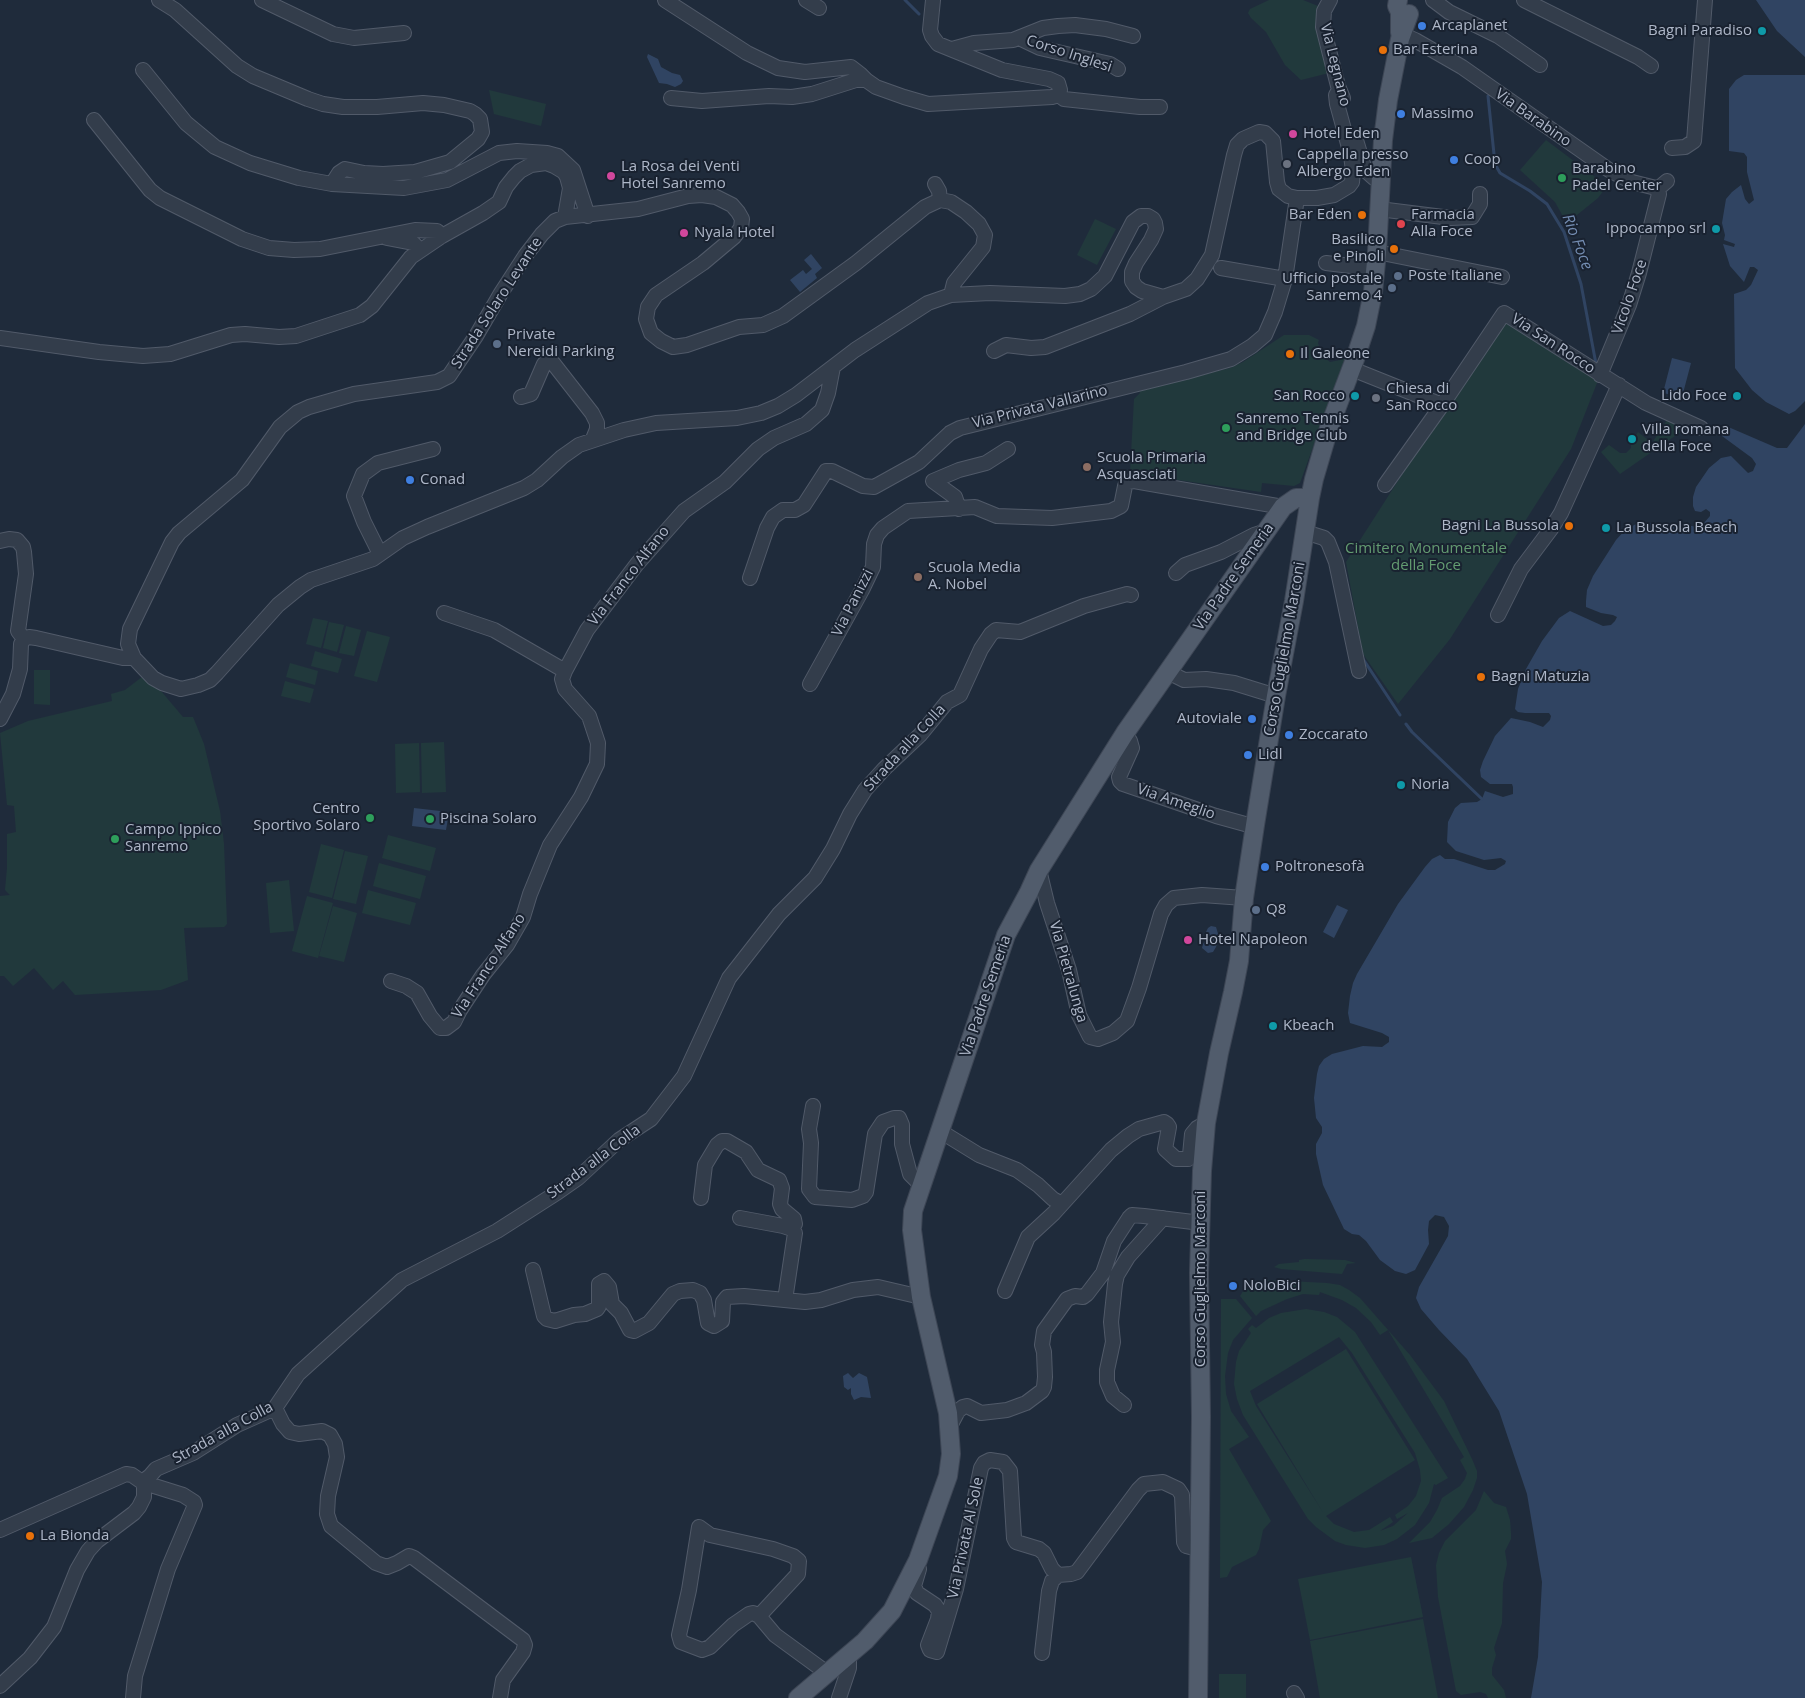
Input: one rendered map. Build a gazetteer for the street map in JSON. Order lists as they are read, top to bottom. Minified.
{"streets":{"main road":["Via Padre Semeria","Corso Guglielmo Marconi"],"street":["Corso Inglesi","Via Legnano","Via Barabino","Vicolo Foce","Strada Solaro Levante","Via San Rocco","Via Privata Vallarino","Via Franco Alfano","Via Panizzi","Strada alla Colla","Via Ameglio","Via Pietralunga","Via Privata Al Sole"]},"crossings":[["Via Legnano","Corso Guglielmo Marconi"],["Via Barabino","Vicolo Foce"],["Via Barabino","Corso Guglielmo Marconi"],["Vicolo Foce","Via San Rocco"],["Via Padre Semeria","Via Panizzi"],["Via Padre Semeria","Corso Guglielmo Marconi"],["Via Padre Semeria","Via Ameglio"],["Via Padre Semeria","Via Pietralunga"],["Via Padre Semeria","Via Privata Al Sole"],["Corso Guglielmo Marconi","Via Ameglio"],["Corso Guglielmo Marconi","Via Pietralunga"]],"water":["Rio Foce"],"parks":["Cimitero Monumentale della Foce"],"places":["Arcaplanet","Bagni Paradiso","Bar Esterina","Massimo","Hotel Eden","Coop","Cappella presso Albergo Eden","La Rosa dei Venti Hotel Sanremo","Barabino Padel Center","Bar Eden","Farmacia Alla Foce","Ippocampo srl","Nyala Hotel","Basilico e Pinoli","Poste Italiane","Ufficio postale Sanremo 4","Private Nereidi Parking","Il Galeone","San Rocco","Lido Foce","Chiesa di San Rocco","Sanremo Tennis and Bridge Club","Villa romana della Foce","Scuola Primaria Asquasciati","Conad","Bagni La Bussola","La Bussola Beach","Scuola Media A. Nobel","Bagni Matuzia","Autoviale","Zoccarato","Lidl","Noria","Centro Sportivo Solaro","Piscina Solaro","Campo Ippico Sanremo","Poltronesofà","Q8","Hotel Napoleon","Kbeach","NoloBici","La Bionda"]}
